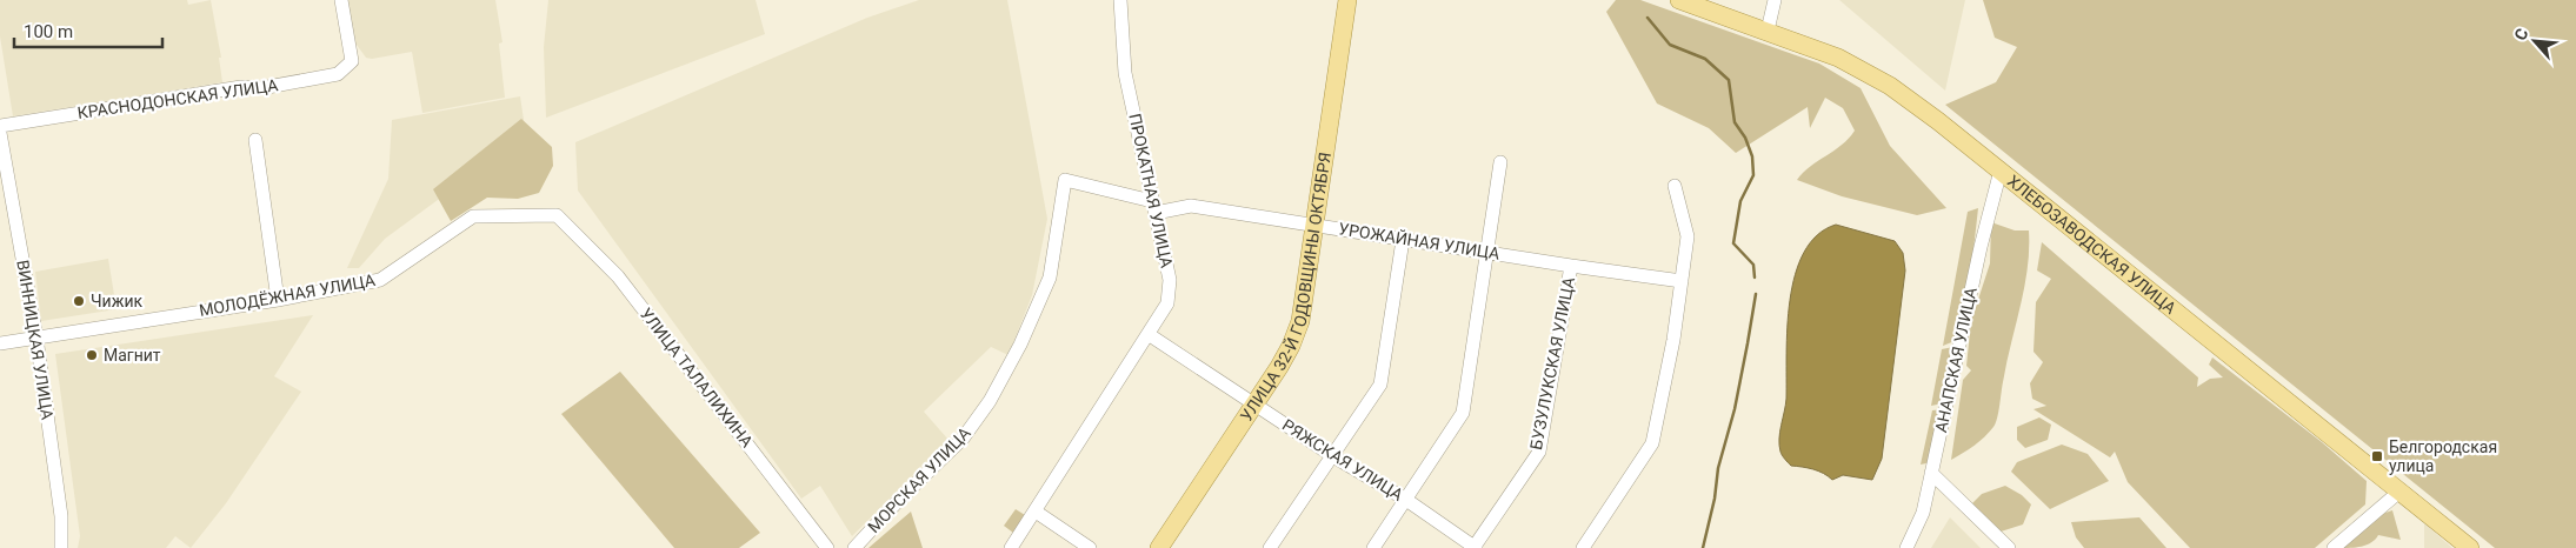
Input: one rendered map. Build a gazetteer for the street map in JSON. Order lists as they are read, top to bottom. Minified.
{"streets":{"main road":["ХЛЕБОЗАВОДСКАЯ УЛИЦА","УЛИЦА 32-Й ГОДОВЩИНЫ ОКТЯБРЯ"],"street":["КРАСНОДОНСКАЯ УЛИЦА","ПРОКАТНАЯ УЛИЦА","УРОЖАЙНАЯ УЛИЦА","МОЛОДЁЖНАЯ УЛИЦА","ВИННИЦКАЯ УЛИЦА","АНАПСКАЯ УЛИЦА","БУЗУЛУКСКАЯ УЛИЦА","УЛИЦА ТАЛАЛИХИНА","РЯЖСКАЯ УЛИЦА","МОРСКАЯ УЛИЦА"]},"crossings":[["ПРОКАТНАЯ УЛИЦА","УРОЖАЙНАЯ УЛИЦА"],["ПРОКАТНАЯ УЛИЦА","РЯЖСКАЯ УЛИЦА"],["УРОЖАЙНАЯ УЛИЦА","УЛИЦА 32-Й ГОДОВЩИНЫ ОКТЯБРЯ"],["УРОЖАЙНАЯ УЛИЦА","БУЗУЛУКСКАЯ УЛИЦА"],["УРОЖАЙНАЯ УЛИЦА","МОРСКАЯ УЛИЦА"],["ХЛЕБОЗАВОДСКАЯ УЛИЦА","АНАПСКАЯ УЛИЦА"],["УЛИЦА 32-Й ГОДОВЩИНЫ ОКТЯБРЯ","РЯЖСКАЯ УЛИЦА"],["МОЛОДЁЖНАЯ УЛИЦА","ВИННИЦКАЯ УЛИЦА"],["МОЛОДЁЖНАЯ УЛИЦА","УЛИЦА ТАЛАЛИХИНА"],["БУЗУЛУКСКАЯ УЛИЦА","РЯЖСКАЯ УЛИЦА"]],"places":{"other":["Чижик","Магнит"],"transit":["Белгородская улица"]},"scale_bar":"100 m","north":"top left"}
